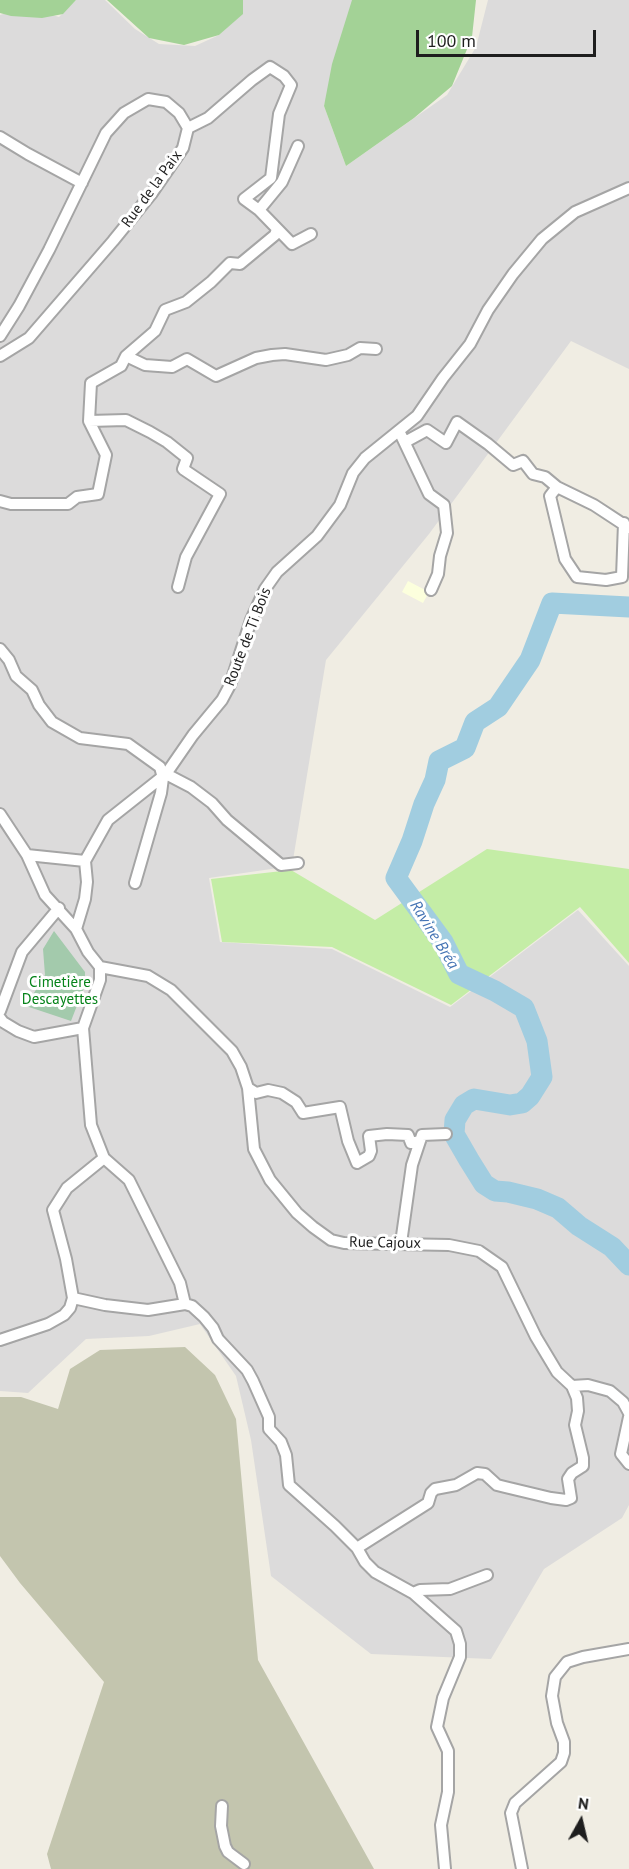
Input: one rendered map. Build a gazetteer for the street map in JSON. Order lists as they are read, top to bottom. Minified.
{"streets":{"street":["Rue de la Paix","Route de Ti Bois","Rue Cajoux"]},"water":["Ravine Bréa"],"parks":["Cimetière Descayettes"],"scale_bar":"100 m","north":"top"}
